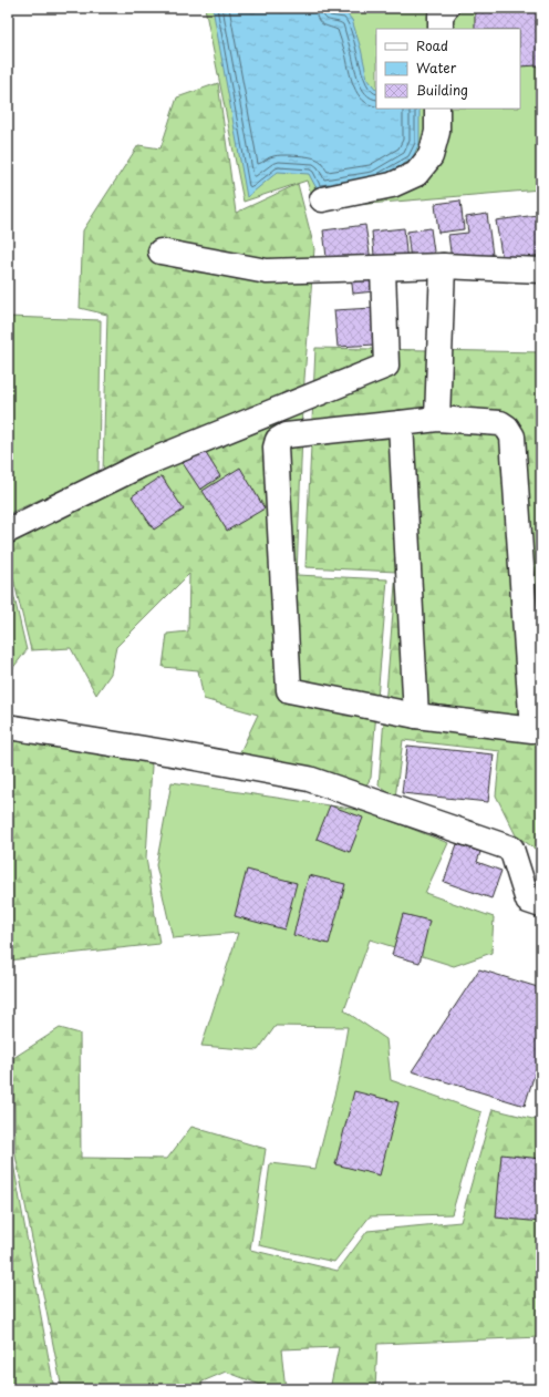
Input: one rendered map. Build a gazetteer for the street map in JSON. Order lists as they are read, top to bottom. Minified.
{"legend":["Road","Water","Building"]}
